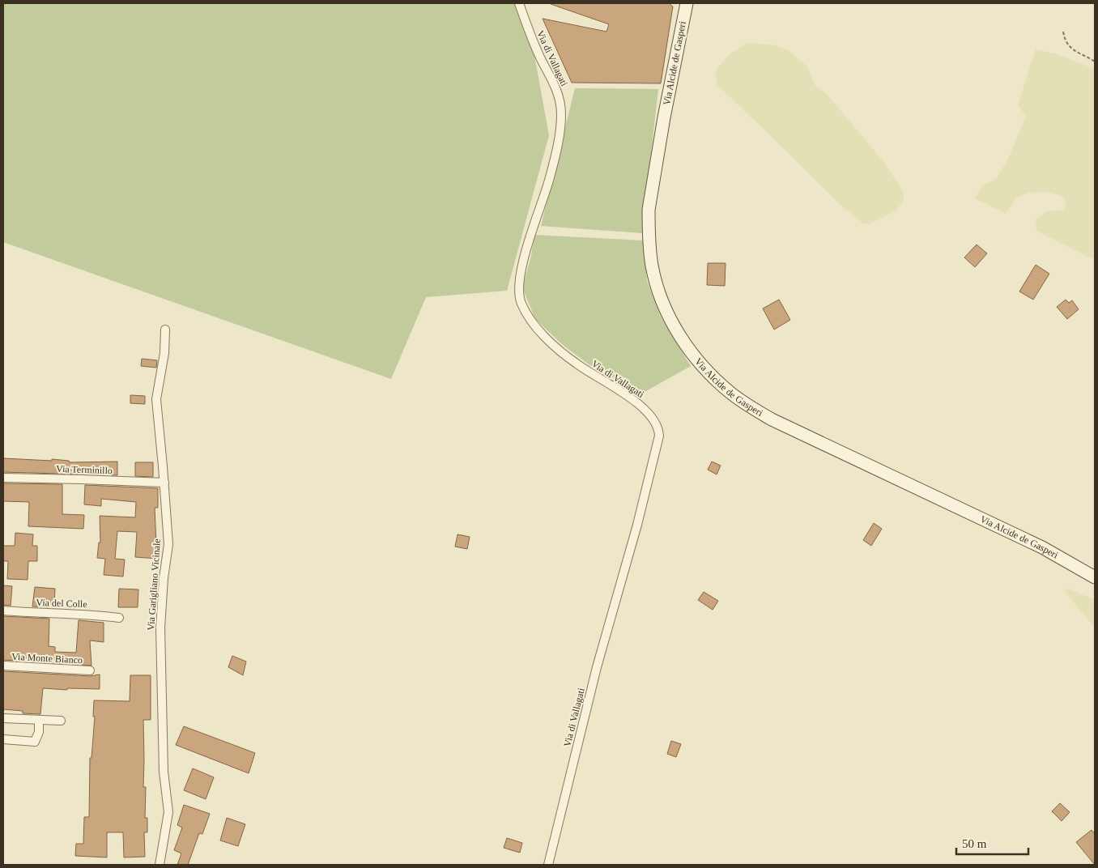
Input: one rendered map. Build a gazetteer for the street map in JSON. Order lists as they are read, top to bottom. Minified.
{"streets":{"street":["Via di Vallagati","Via Alcide de Gasperi","Via Terminillo","Via Garigliano Vicinale","Via del Colle","Via Monte Bianco"]},"crossings":[["Via Terminillo","Via Garigliano Vicinale"]],"scale_bar":"50 m"}
